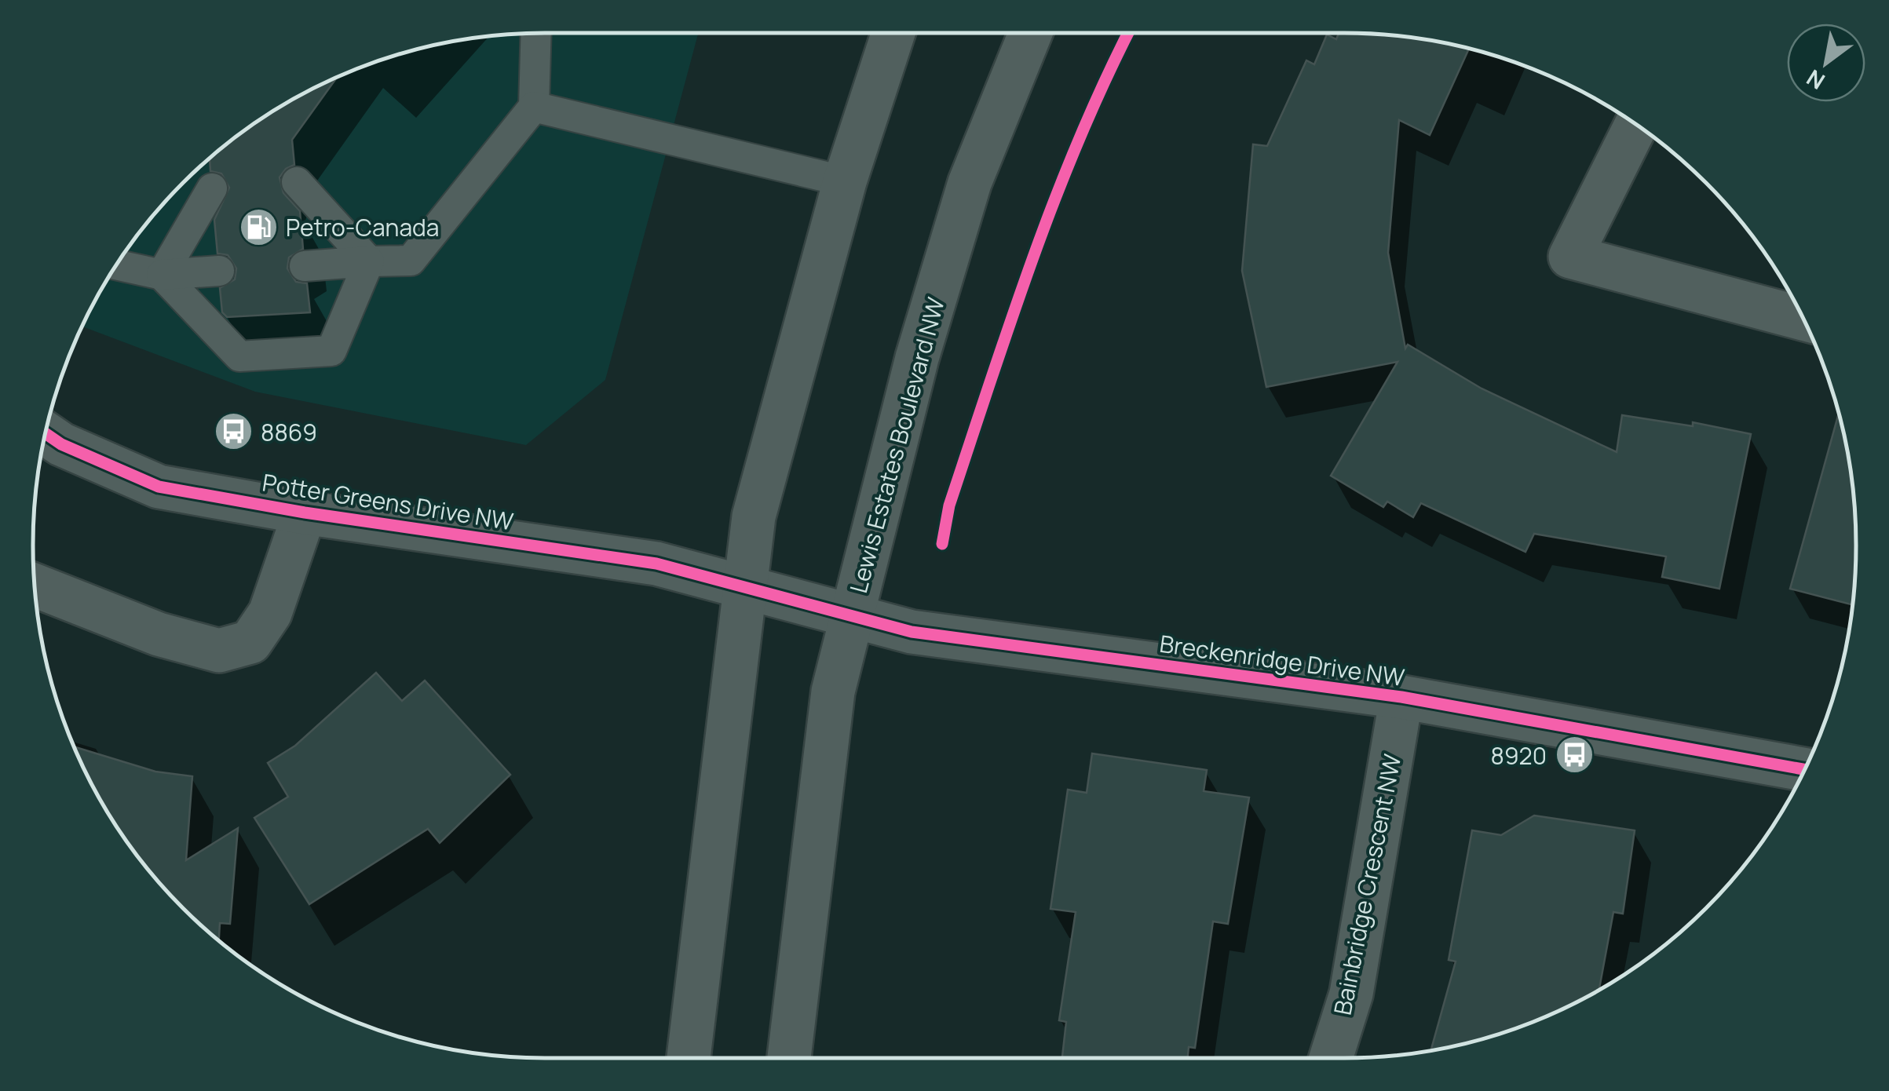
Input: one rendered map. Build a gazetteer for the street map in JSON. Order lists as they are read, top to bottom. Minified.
{"streets":{"street":["Lewis Estates Boulevard NW","Potter Greens Drive NW","Breckenridge Drive NW","Bainbridge Crescent NW"]},"crossings":[["Lewis Estates Boulevard NW","Breckenridge Drive NW"],["Potter Greens Drive NW","Breckenridge Drive NW"],["Breckenridge Drive NW","Bainbridge Crescent NW"]],"places":{"fuel station":["Petro-Canada"],"bus stop":["8869","8920"]},"north":"bottom left"}
